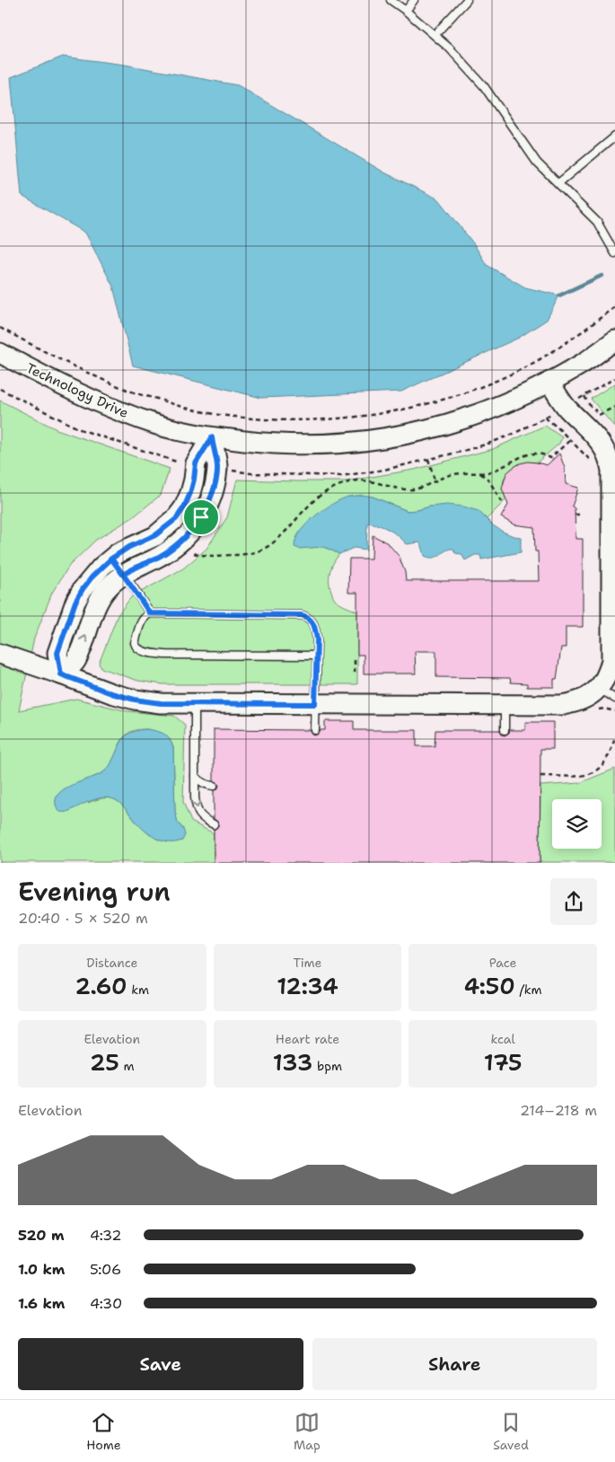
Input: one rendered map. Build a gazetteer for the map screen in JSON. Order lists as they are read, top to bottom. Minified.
{"streets":{"street":["Technology Drive"]},"page":{"heading":["Evening run","20:40 · 5 × 520 m"],"stats":[["Distance","2.60 km"],["Time","12:34"],["Pace","4:50 /km"],["Elevation","25 m"],["Heart rate","133 bpm"],["kcal","175"]],"chart":["Elevation","214–218 m"],"list":[{"name":"520 m","note":"4:32"},{"name":"1.0 km","note":"5:06"},{"name":"1.6 km","note":"4:30"}],"buttons":["Save","Share"],"tabs":["Home","Map","Saved"]}}
